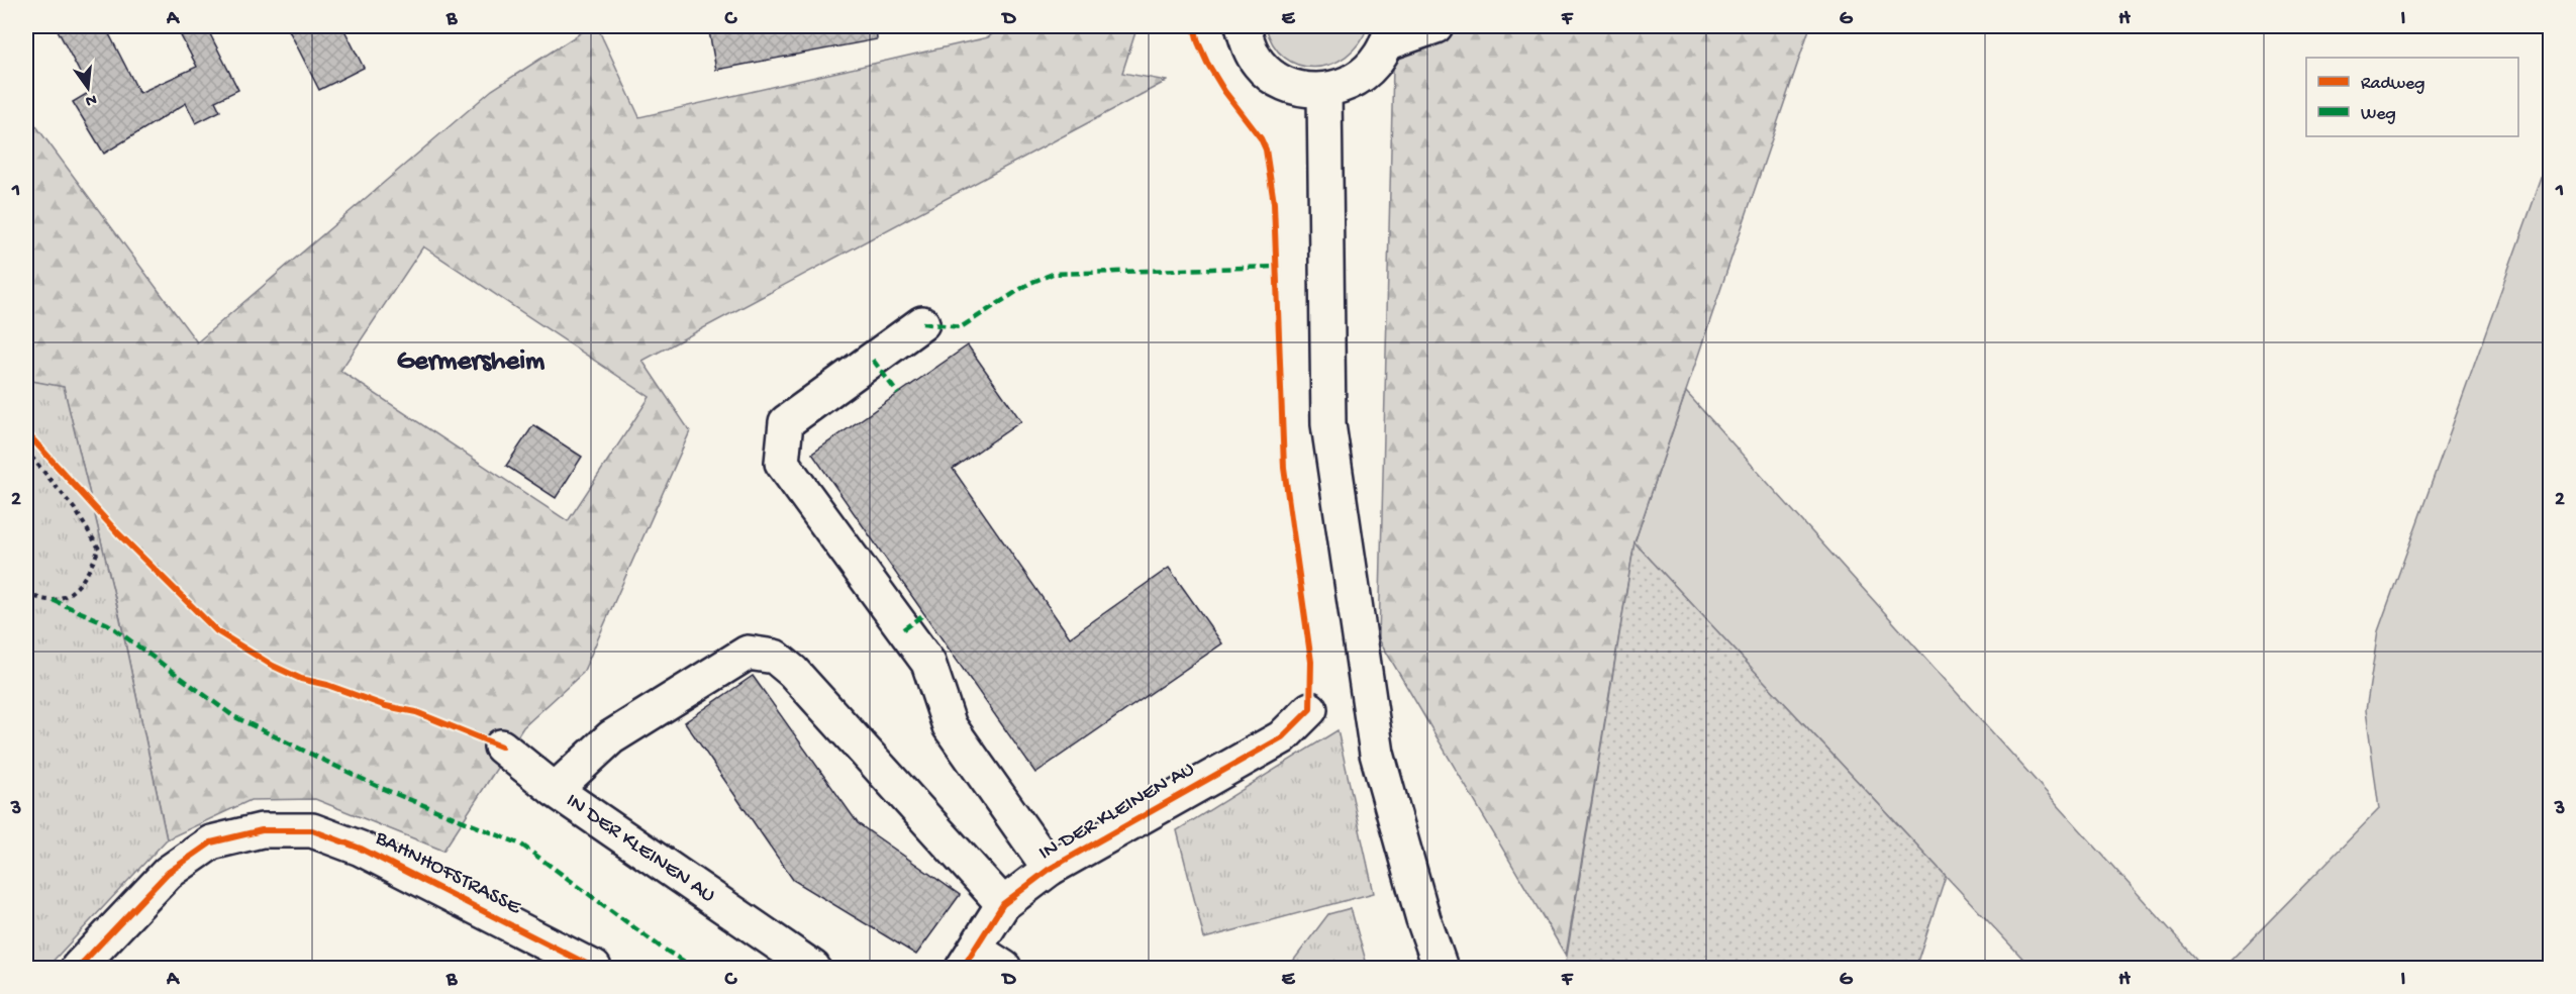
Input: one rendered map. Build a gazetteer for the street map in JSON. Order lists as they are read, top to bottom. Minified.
{"streets":{"street":["IN DER KLEINEN AU","BAHNHOFSTRASSE"]},"districts":["Germersheim"],"legend":["Radweg","Weg"],"north":"bottom","grid":{"columns":["A","B","C","D","E","F","G","H","I"],"rows":["1","2","3"]}}
